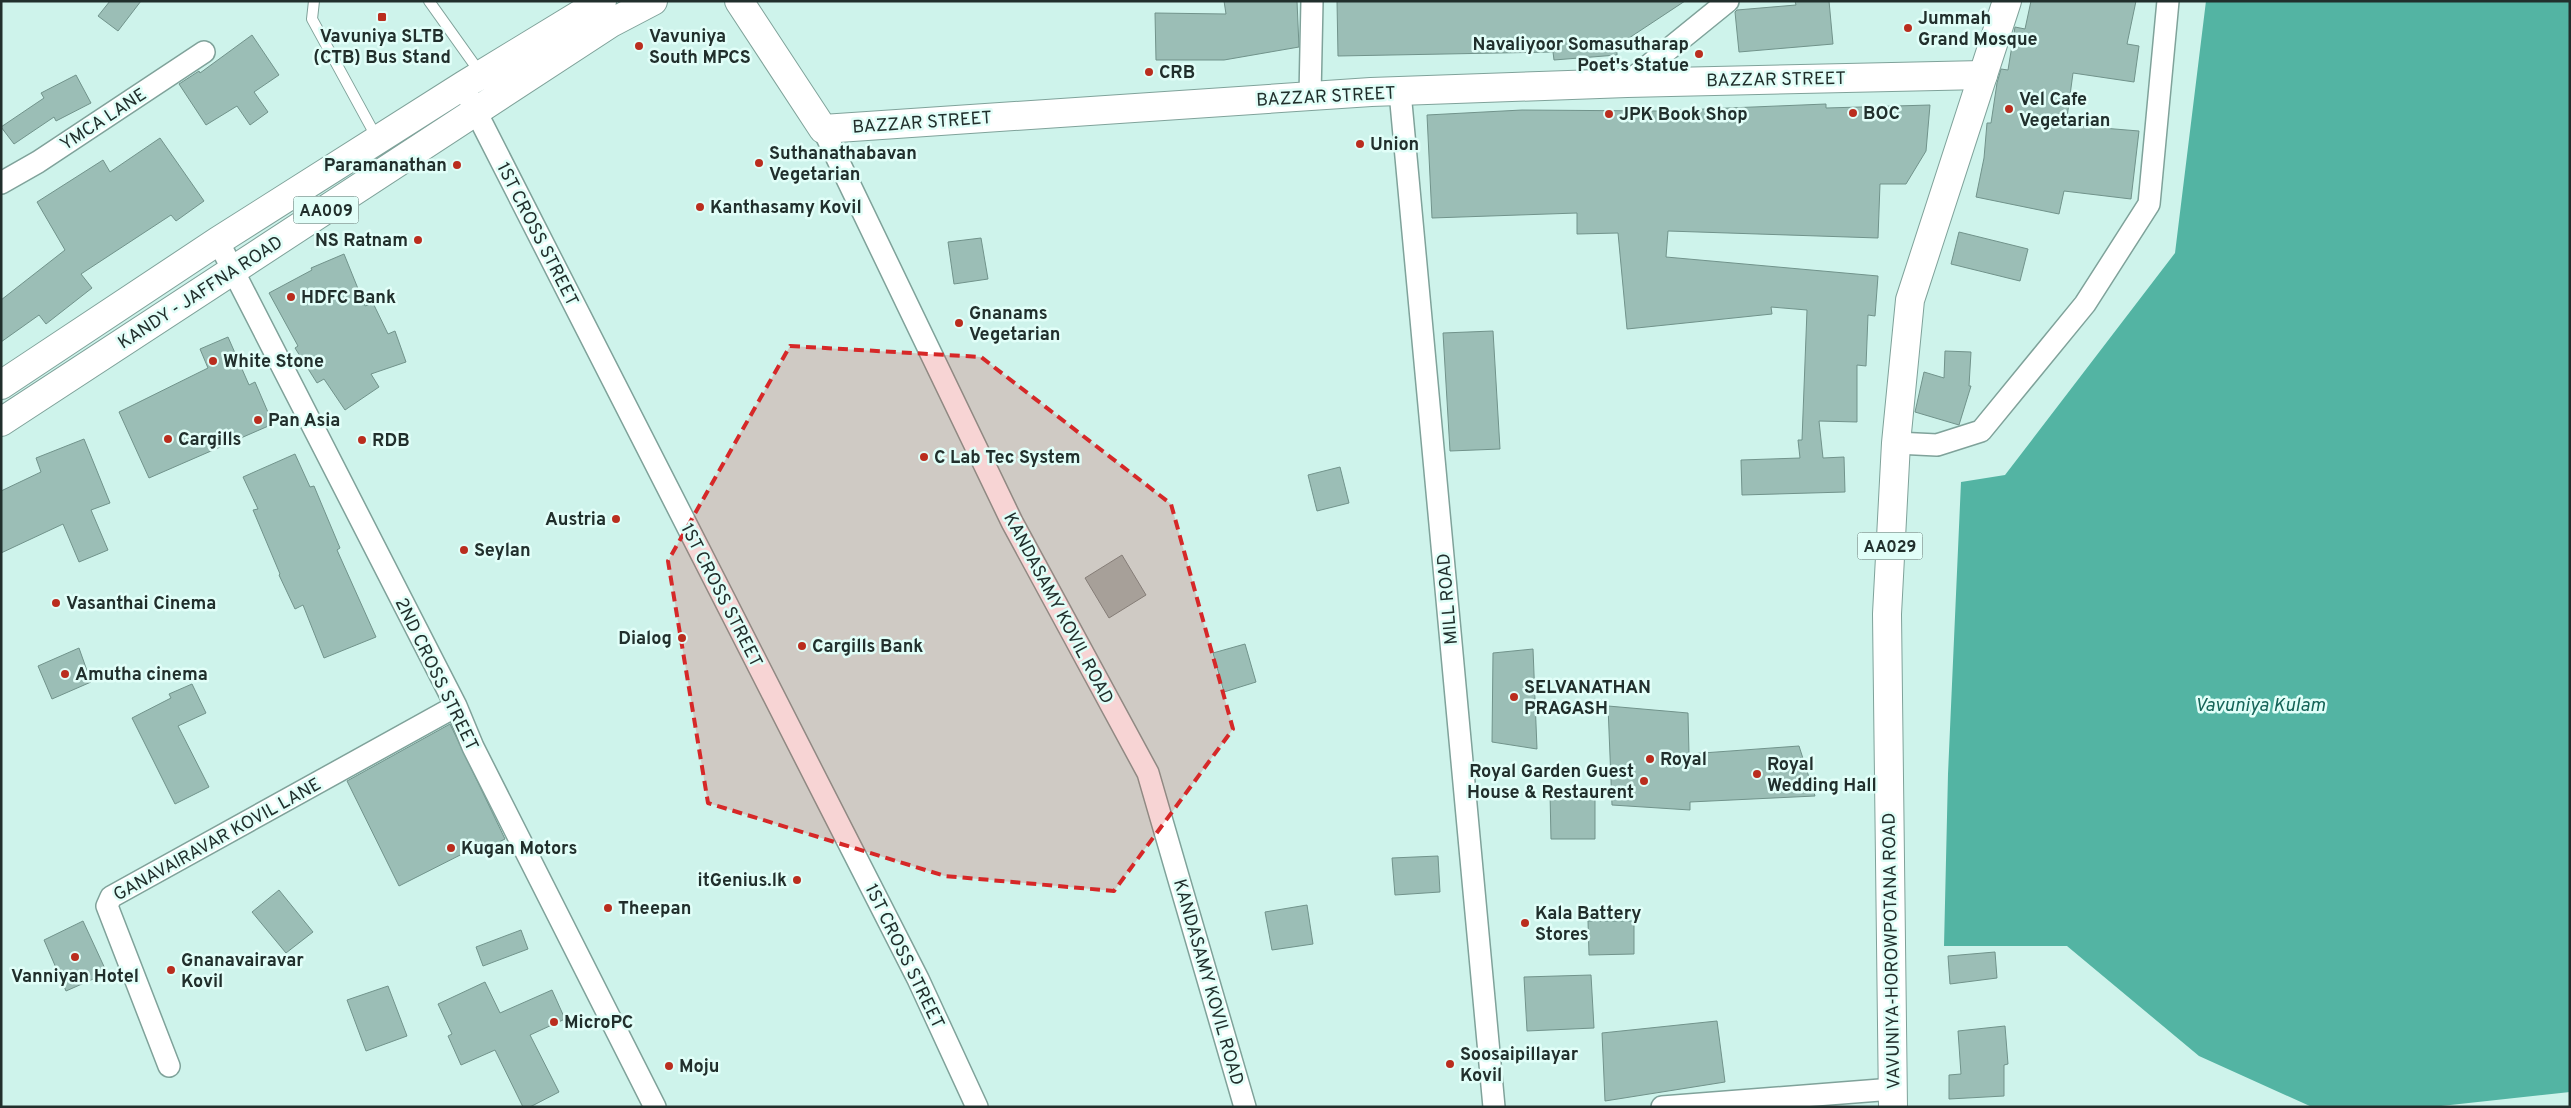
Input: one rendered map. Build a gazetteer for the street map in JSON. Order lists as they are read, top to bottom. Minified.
{"streets":{"main road":["BAZZAR STREET","AA009","KANDY - JAFFNA ROAD","AA029","VAVUNIYA-HOROWPOTANA ROAD"],"street":["YMCA LANE","1ST CROSS STREET","MILL ROAD","KANDASAMY KOVIL ROAD","2ND CROSS STREET","GANAVAIRAVAR KOVIL LANE"]},"crossings":[["BAZZAR STREET","MILL ROAD"],["BAZZAR STREET","KANDASAMY KOVIL ROAD"],["BAZZAR STREET","VAVUNIYA-HOROWPOTANA ROAD"],["1ST CROSS STREET","KANDY - JAFFNA ROAD"],["KANDY - JAFFNA ROAD","2ND CROSS STREET"],["2ND CROSS STREET","GANAVAIRAVAR KOVIL LANE"]],"water":["Vavuniya Kulam"],"places":{"transit":["Vavuniya SLTB (CTB) Bus Stand"],"other":["Jummah Grand Mosque","Vavuniya South MPCS","Navaliyoor Somasutharap Poet's Statue","CRB","Vel Cafe Vegetarian","BOC","JPK Book Shop","Union","Suthanathabavan Vegetarian","Paramanathan","Kanthasamy Kovil","NS Ratnam","HDFC Bank","Gnanams Vegetarian","White Stone","Pan Asia","Cargills","RDB","C Lab Tec System","Austria","Seylan","Vasanthai Cinema","Dialog","Cargills Bank","Amutha cinema","SELVANATHAN PRAGASH","Royal","Royal Wedding Hall","Royal Garden Guest House & Restaurent","Kugan Motors","itGenius.lk","Theepan","Kala Battery Stores","Vanniyan Hotel","Gnanavairavar Kovil","MicroPC","Soosaipillayar Kovil","Moju"]}}
